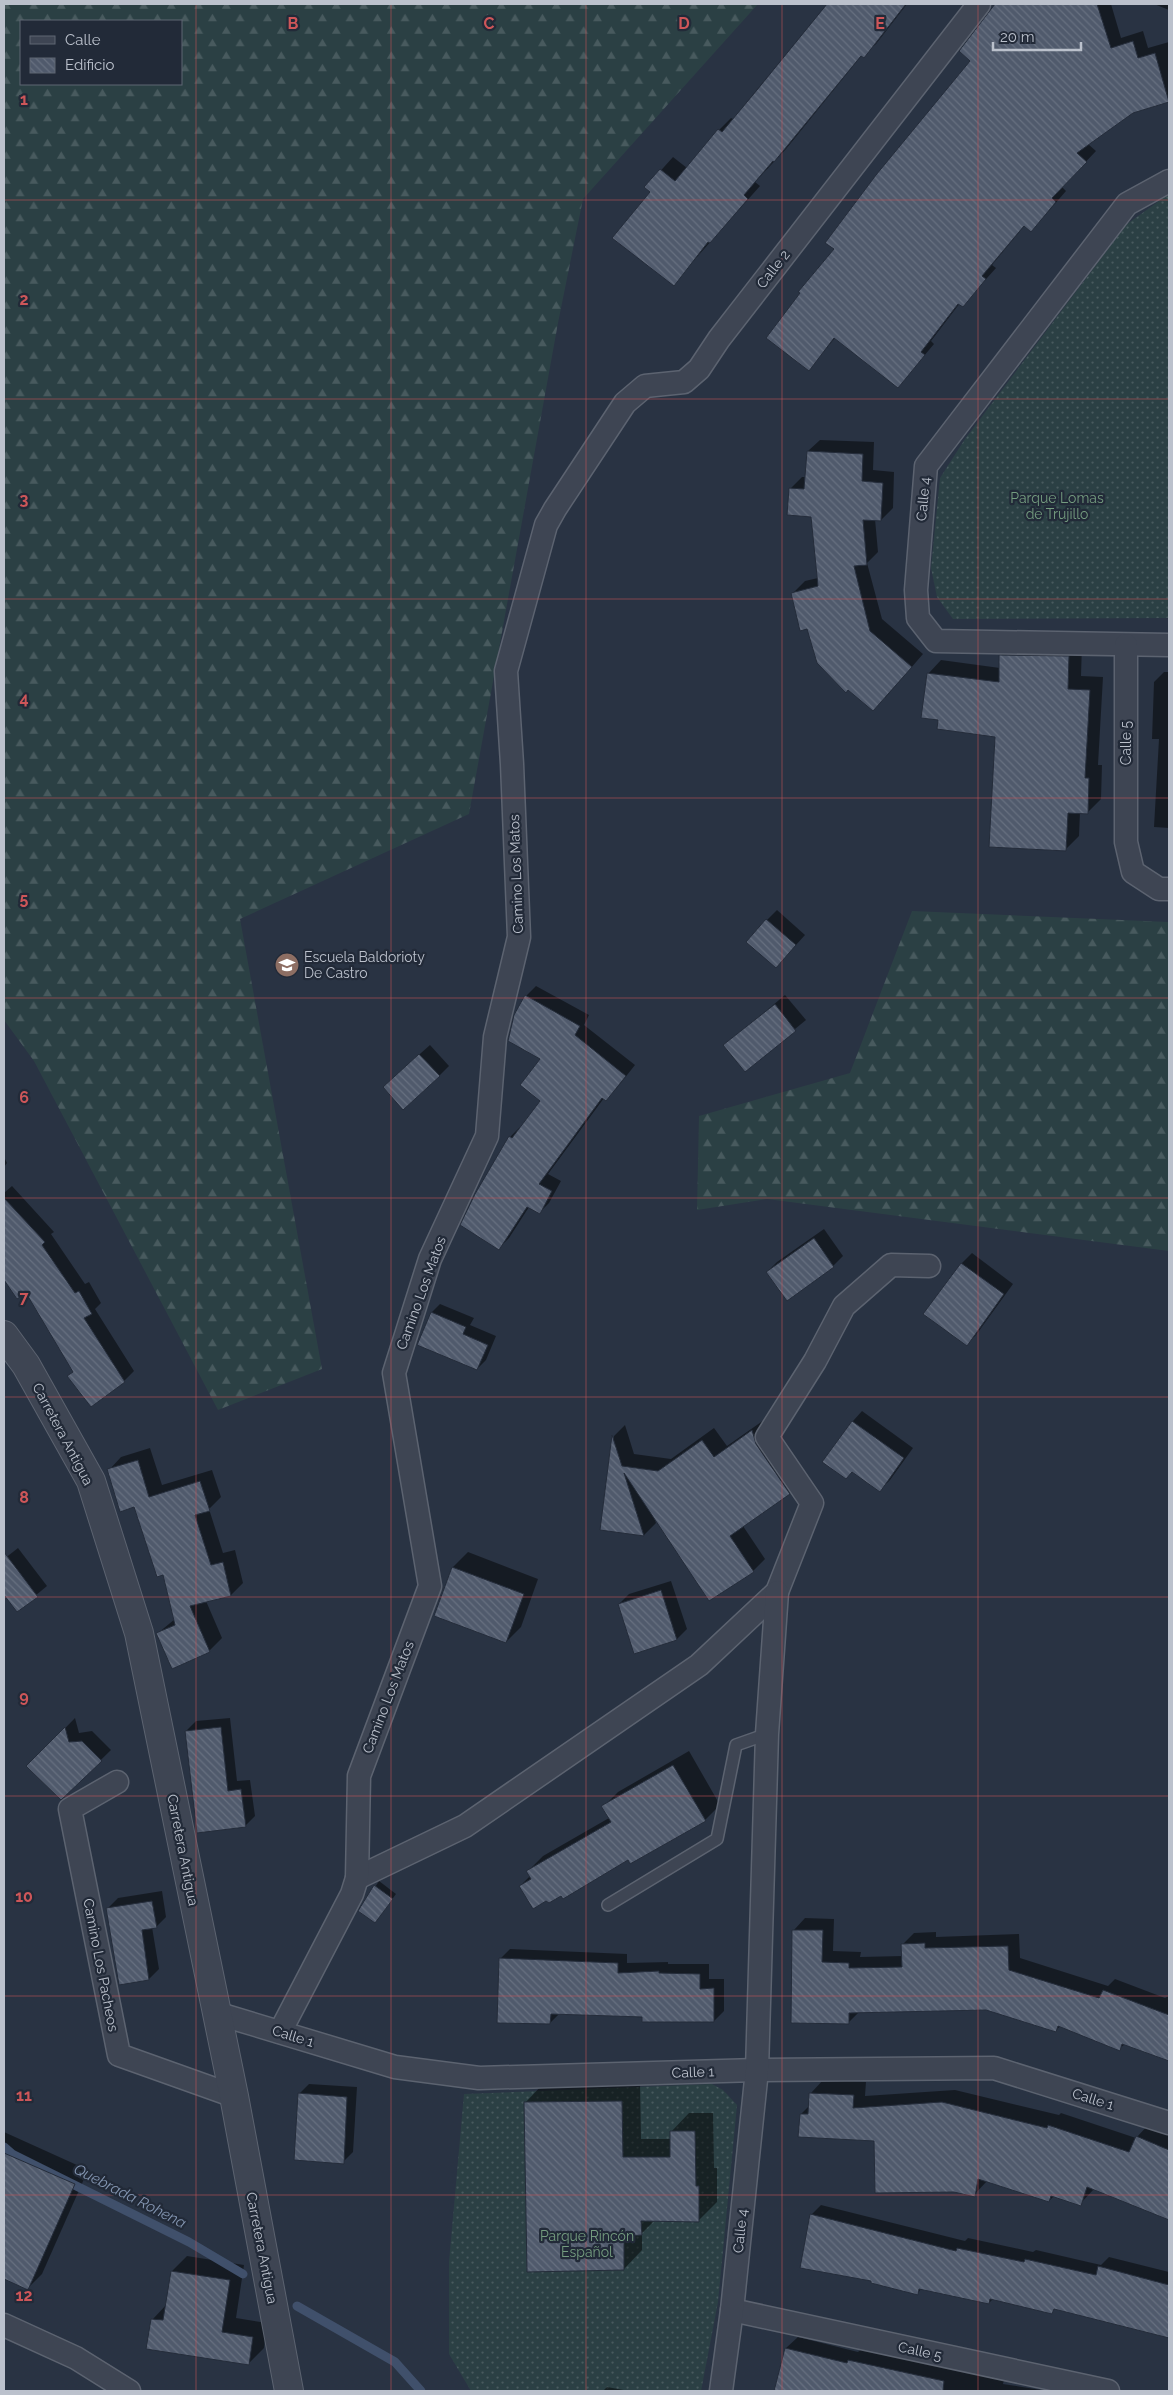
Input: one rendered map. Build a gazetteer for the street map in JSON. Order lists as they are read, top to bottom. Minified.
{"streets":{"street":["Calle 2","Calle 4","Calle 5","Camino Los Matos","Carretera Antigua","Camino Los Pacheos","Calle 1"]},"crossings":[["Calle 2","Camino Los Matos"],["Calle 4","Calle 5"],["Calle 4","Calle 1"],["Camino Los Matos","Calle 1"],["Carretera Antigua","Camino Los Pacheos"],["Carretera Antigua","Calle 1"]],"water":["Quebrada Rohena"],"parks":["Parque Lomas de Trujillo","Parque Rincón Español"],"places":{"school or university":["Escuela Baldorioty De Castro"]},"legend":["Calle","Edificio"],"scale_bar":"20 m","grid":{"columns":["B","C","D","E"],"rows":["1","2","3","4","5","6","7","8","9","10","11","12"]}}
